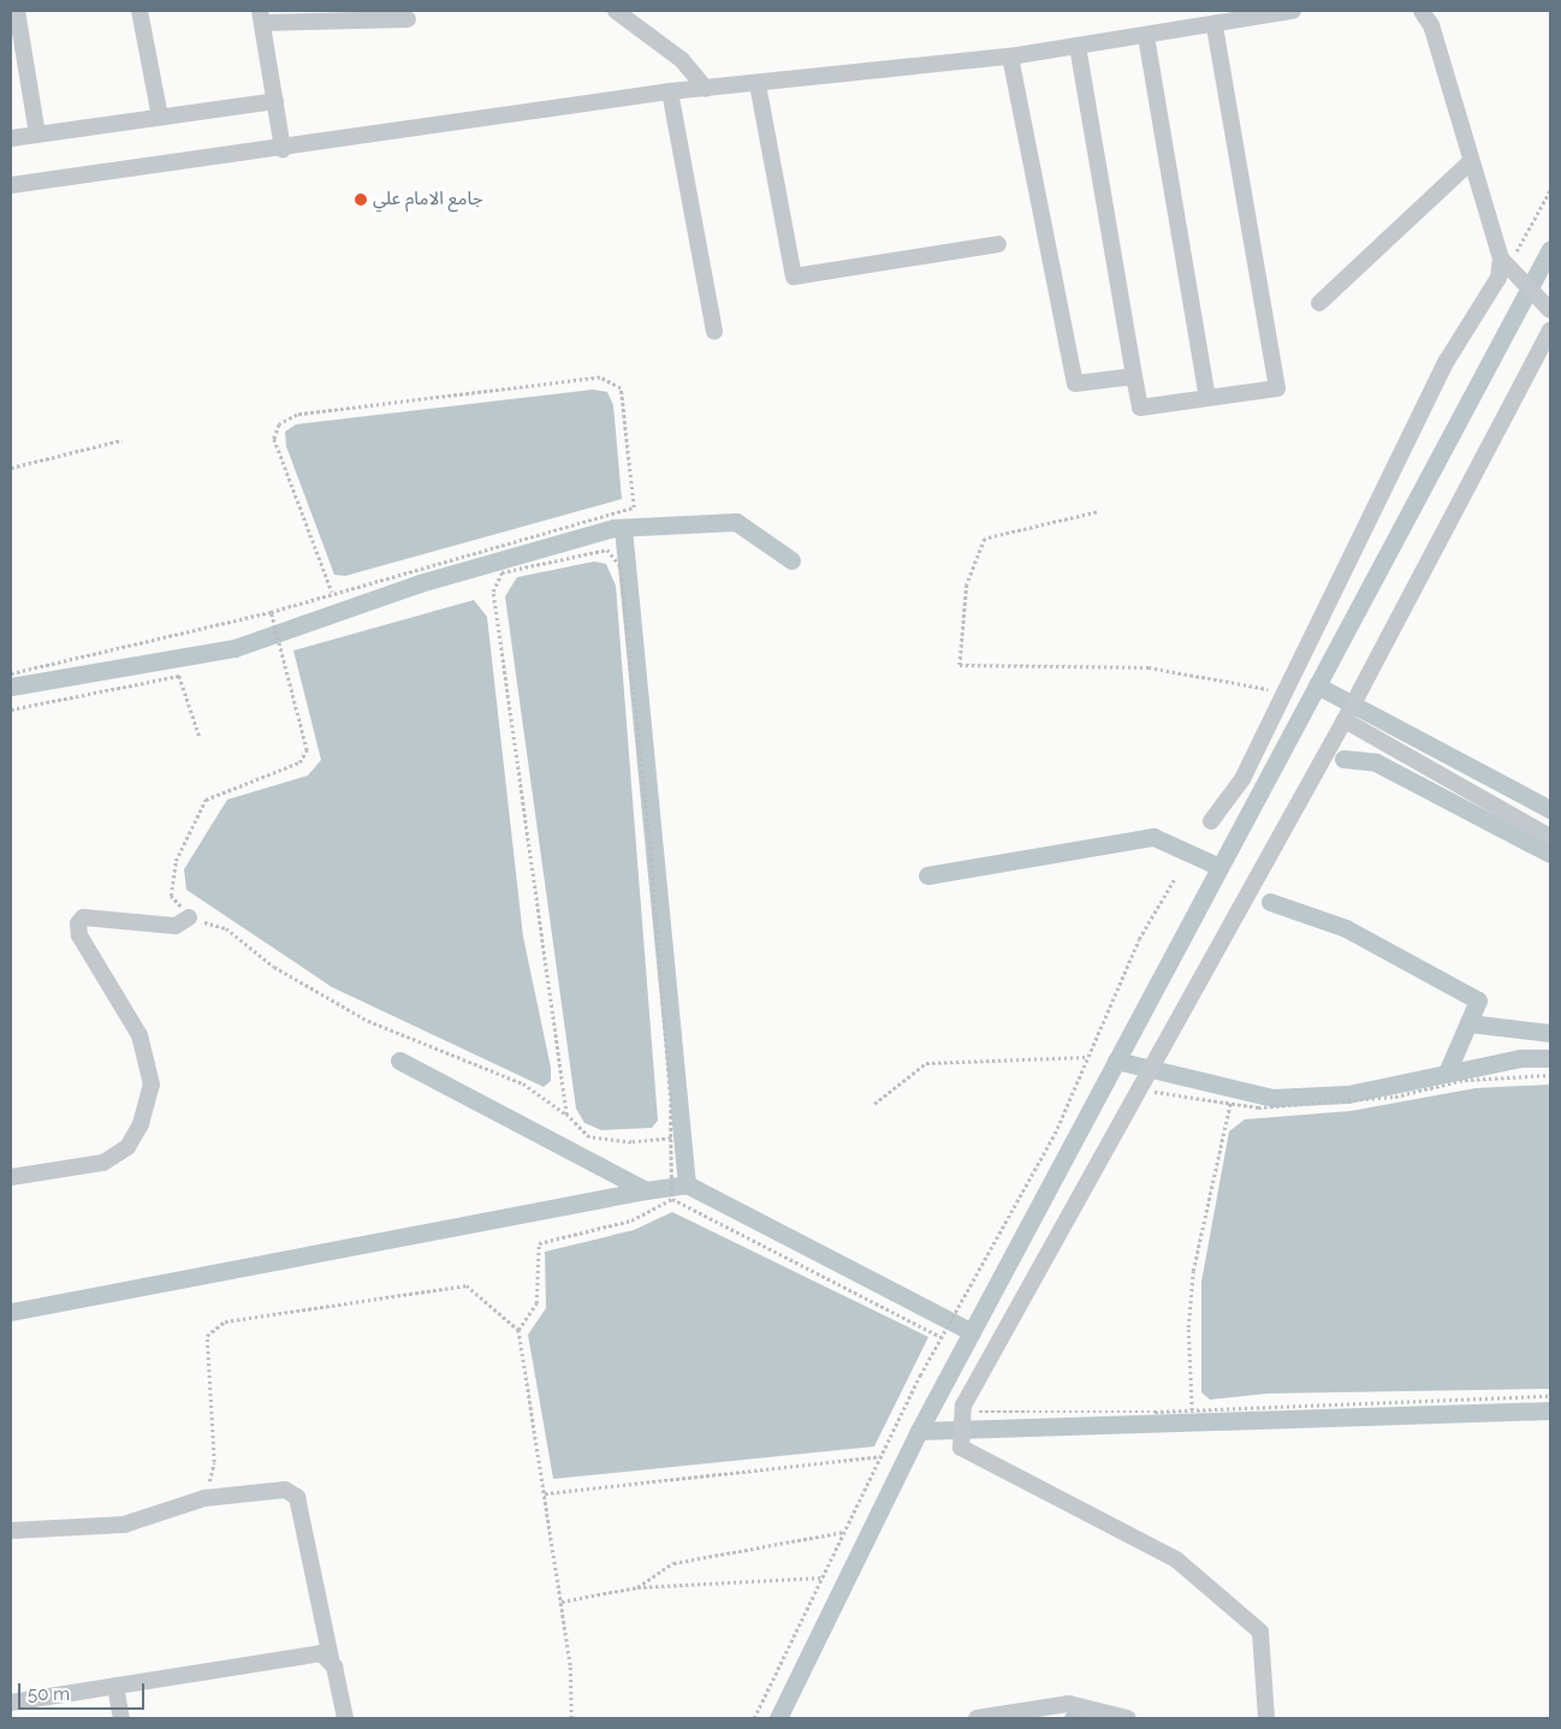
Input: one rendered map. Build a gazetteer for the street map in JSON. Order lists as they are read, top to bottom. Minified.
{"places":["جامع اﻻمام علي"],"scale_bar":"50 m"}
